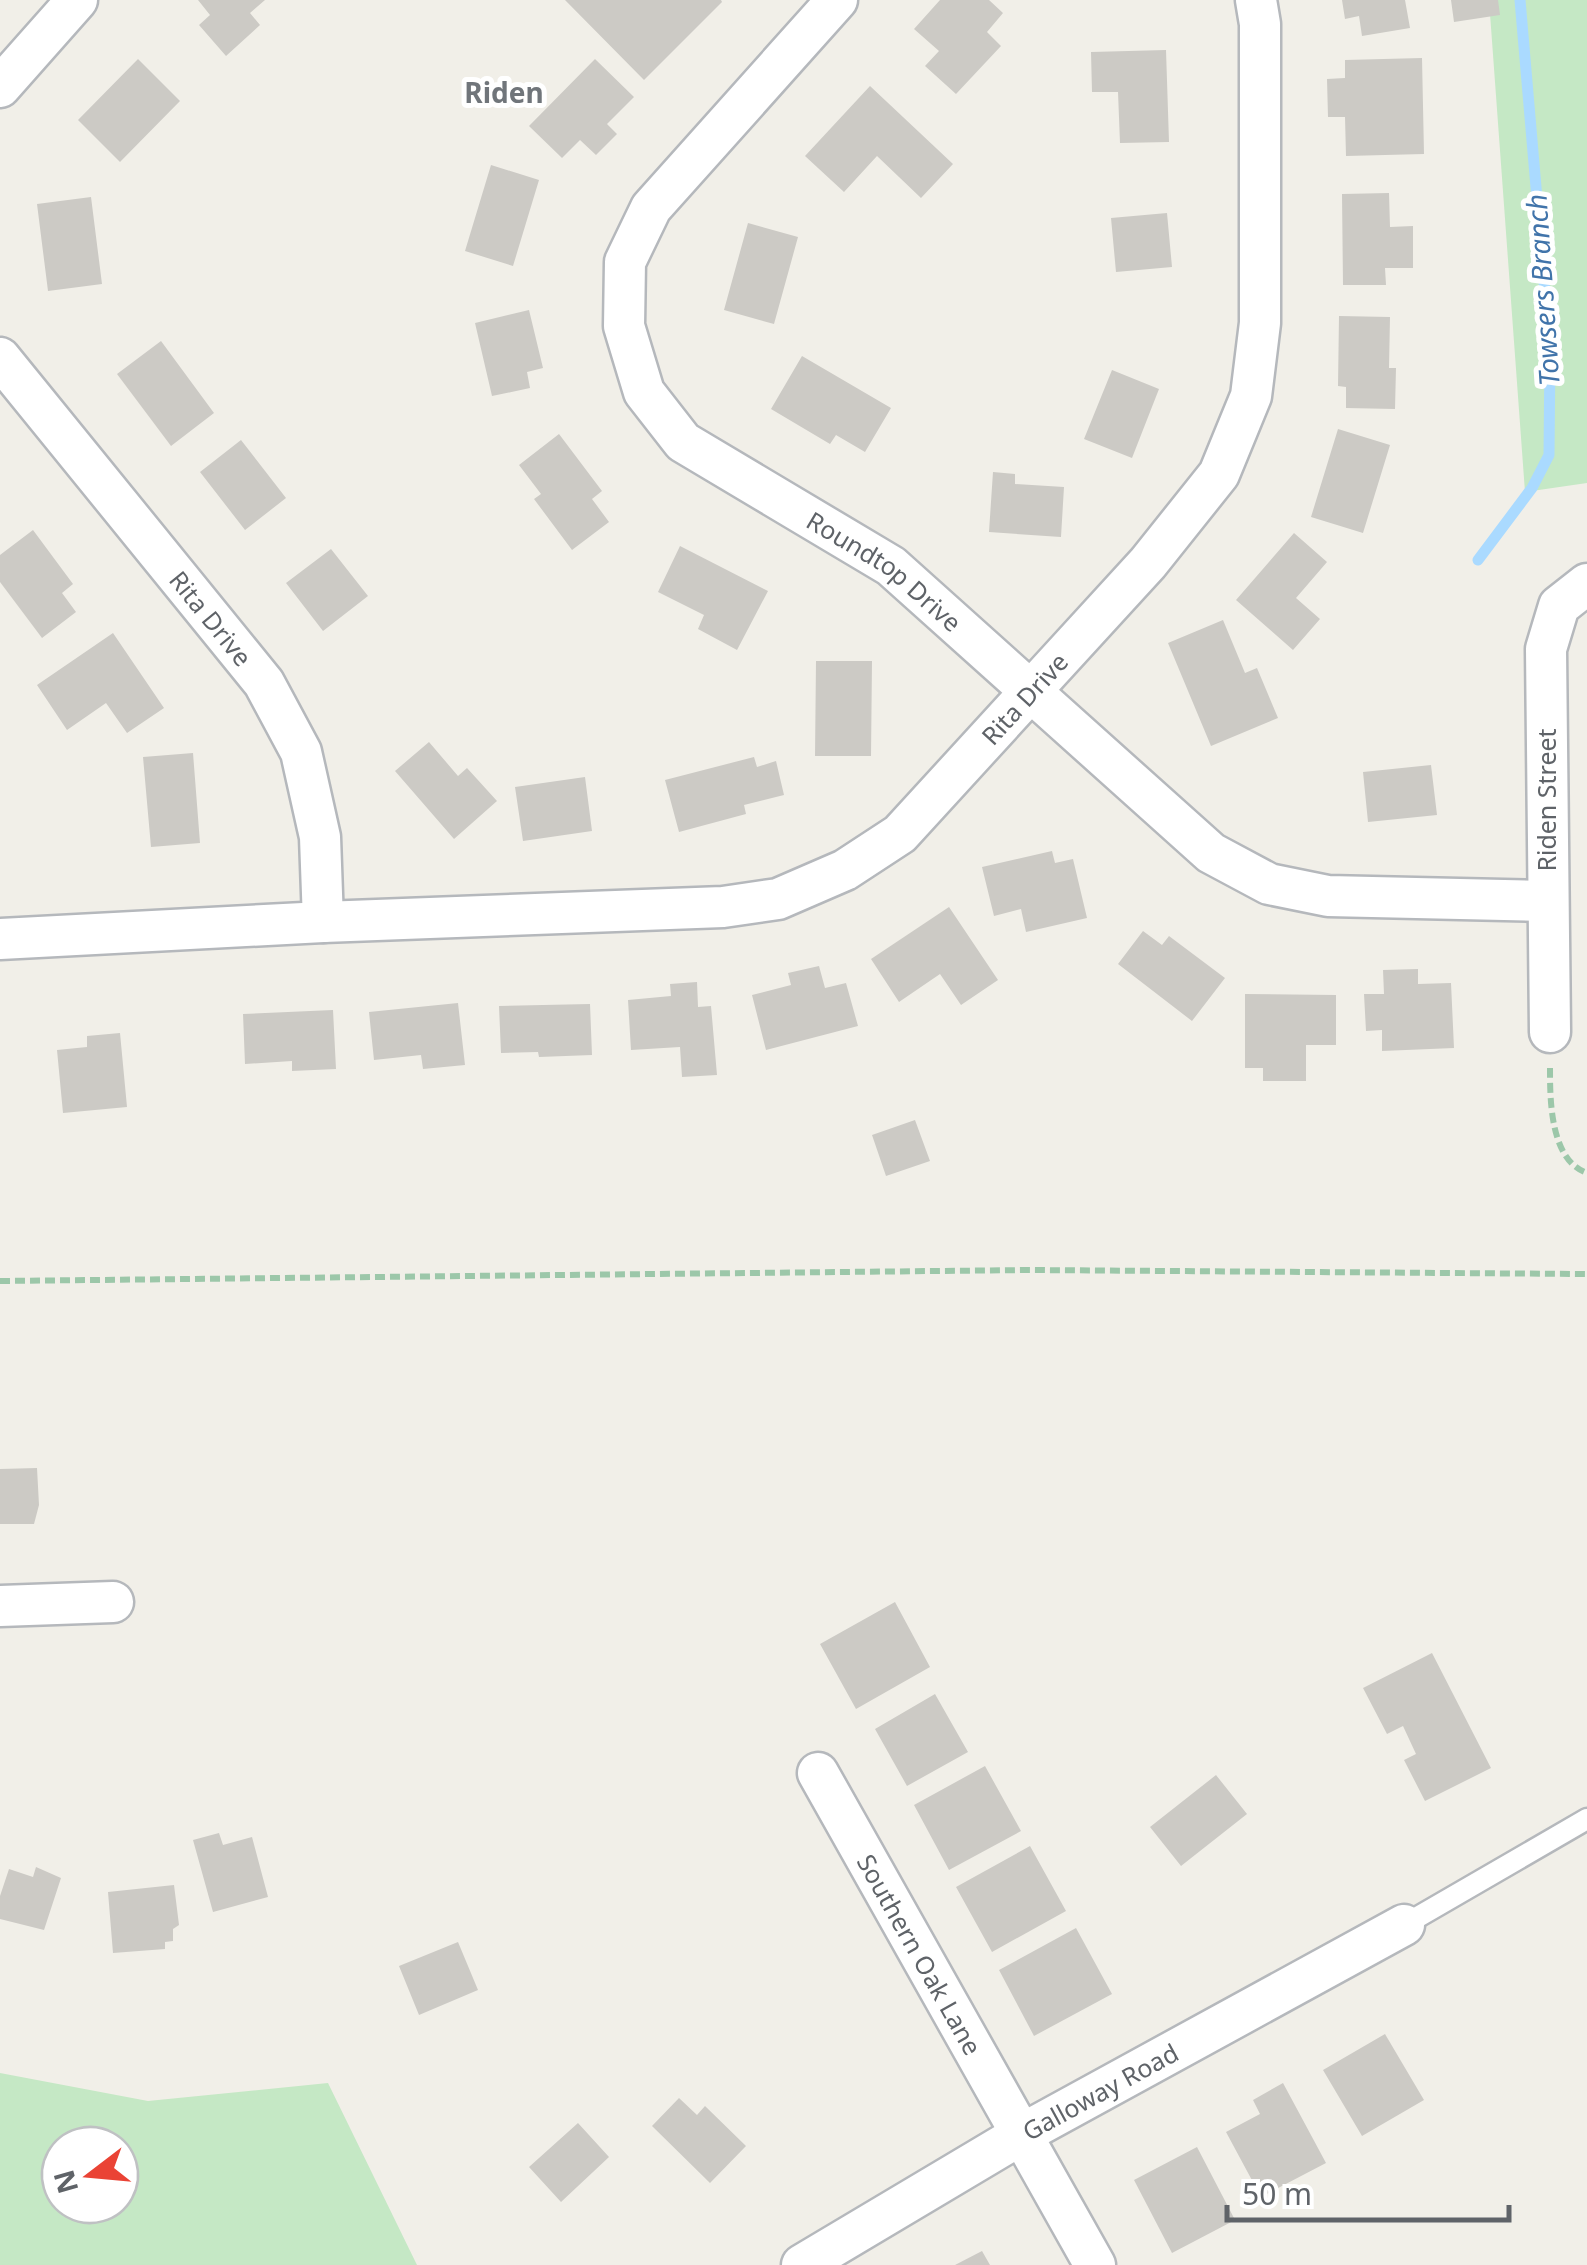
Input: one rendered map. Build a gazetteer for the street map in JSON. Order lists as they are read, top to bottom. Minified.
{"streets":{"street":["Roundtop Drive","Rita Drive","Riden Street","Southern Oak Lane","Galloway Road"]},"crossings":[["Roundtop Drive","Rita Drive"],["Roundtop Drive","Riden Street"],["Southern Oak Lane","Galloway Road"]],"districts":["Riden"],"water":["Towsers Branch"],"scale_bar":"50 m","north":"left"}
